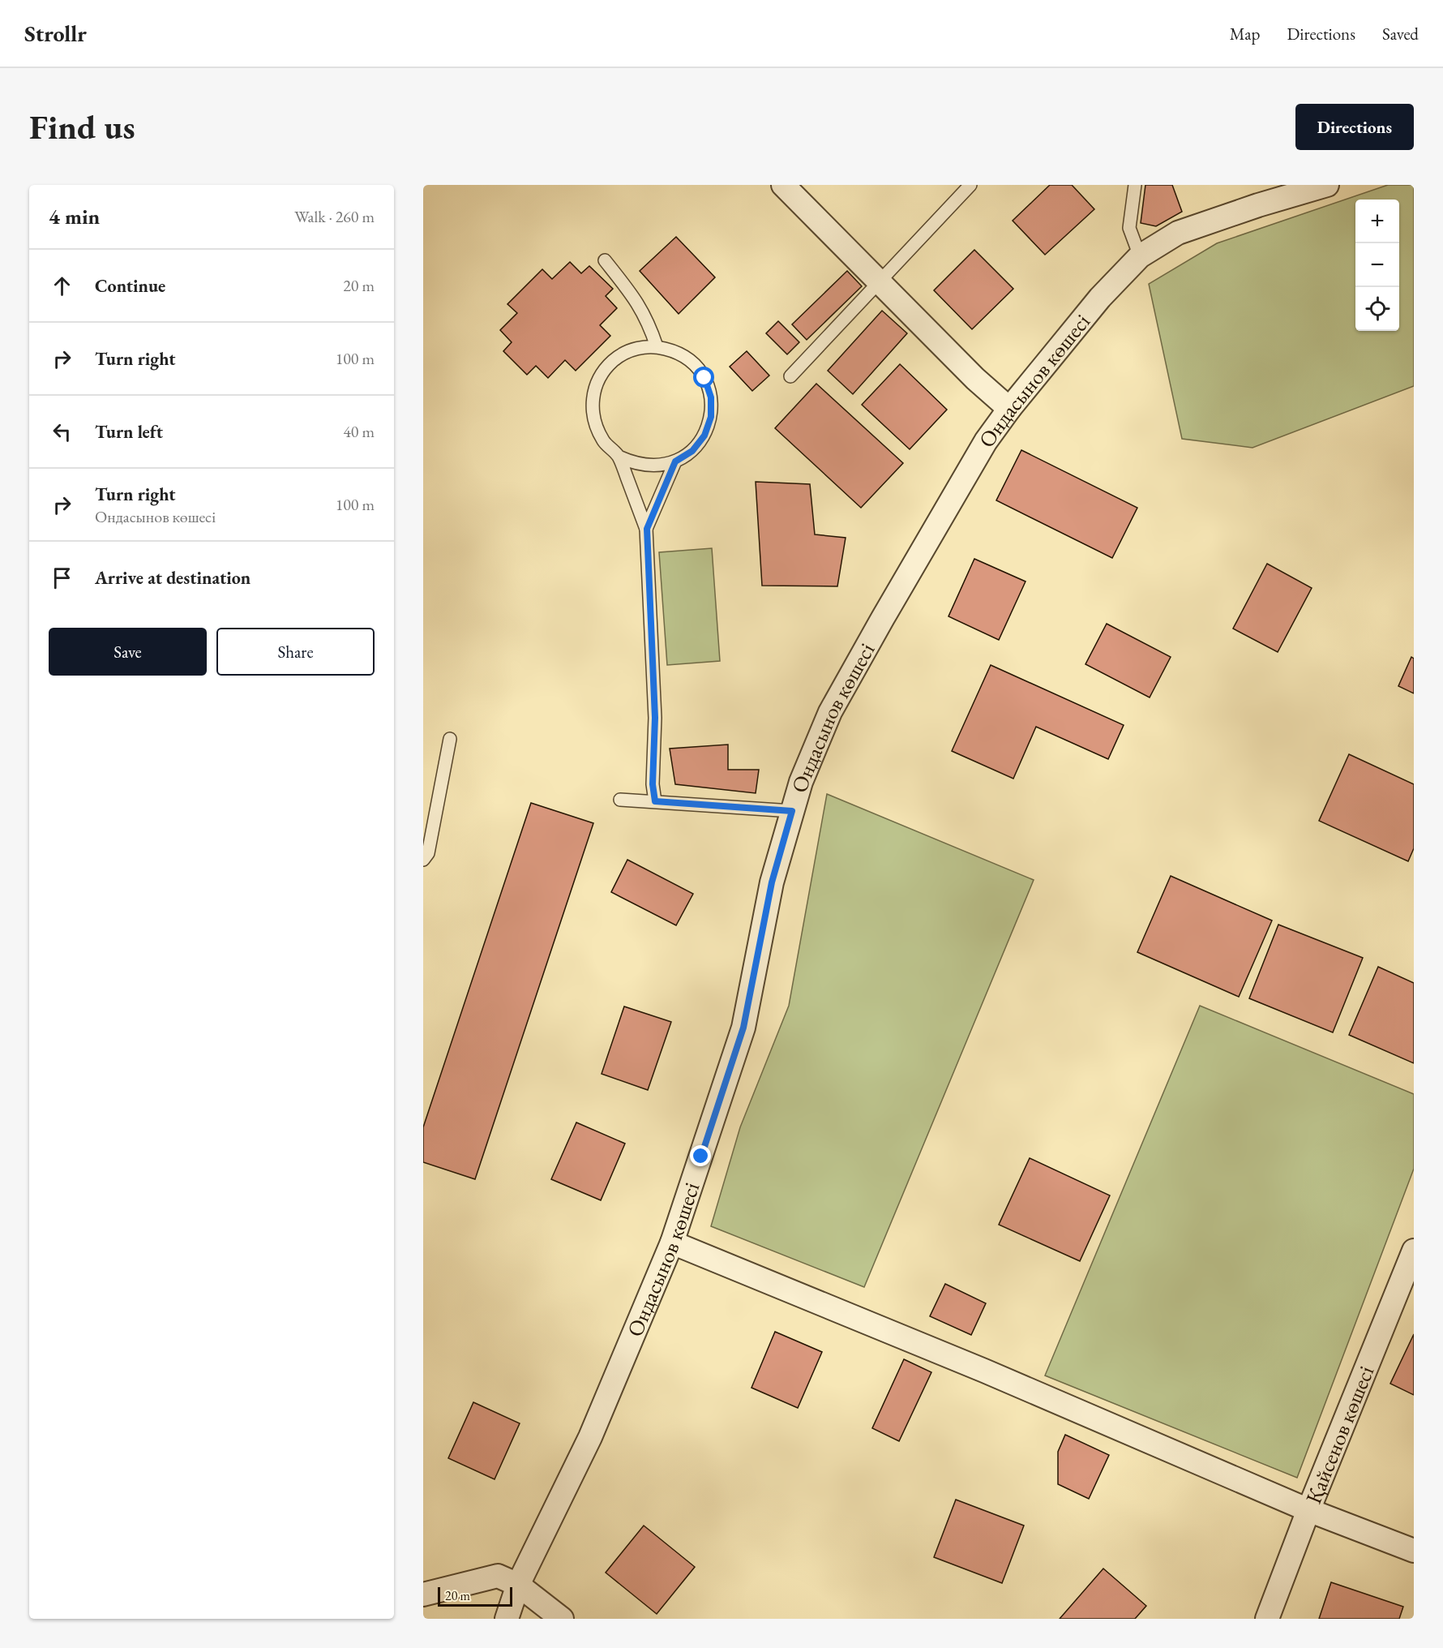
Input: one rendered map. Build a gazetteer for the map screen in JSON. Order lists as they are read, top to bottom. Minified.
{"streets":{"street":["Ондасынов көшесі","Қайсенов көшесі"]},"scale_bar":"20 m","page":{"header":"Strollr","nav":["Map","Directions","Saved"],"buttons":["Directions",["Save","Share"]],"title":"Find us","heading":["4 min","Walk · 260 m"],"map_buttons":["+","−"],"list":[["Continue","20 m"],["Turn right","100 m"],["Turn left","40 m"],["Turn right","Ондасынов көшесі","100 m"],"Arrive at destination"],"scale":"20 m"}}
